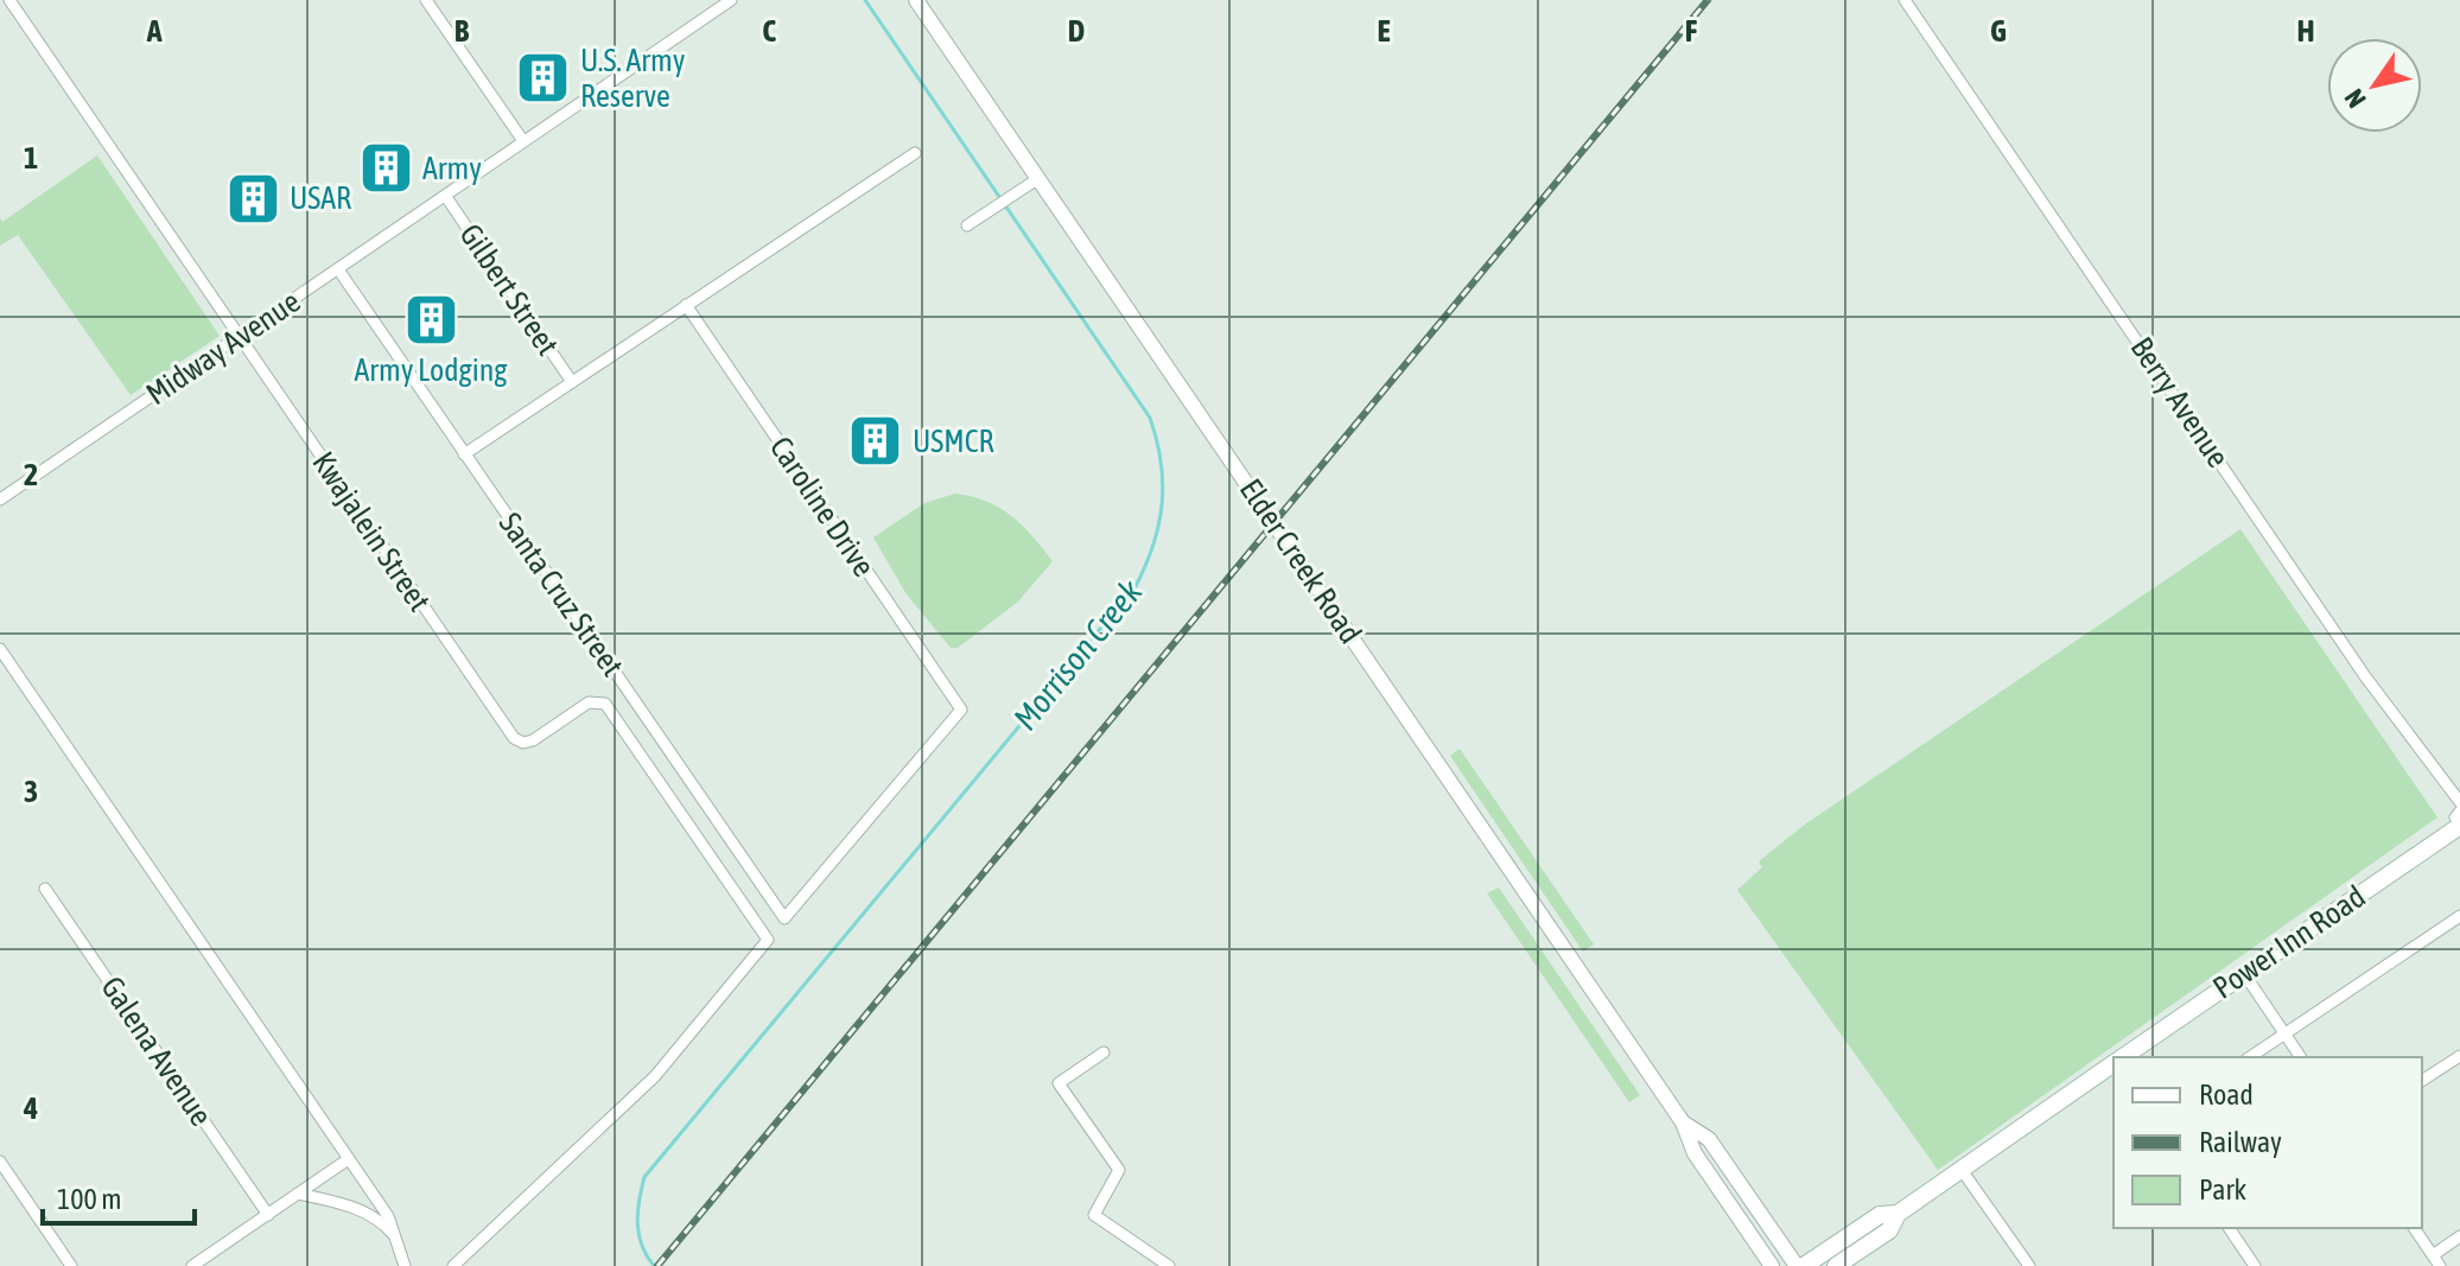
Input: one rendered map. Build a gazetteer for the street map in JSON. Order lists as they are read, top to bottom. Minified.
{"streets":{"main road":["Power Inn Road"],"street":["Gilbert Street","Midway Avenue","Berry Avenue","Caroline Drive","Kwajalein Street","Elder Creek Road","Santa Cruz Street","Galena Avenue"]},"crossings":[["Gilbert Street","Midway Avenue"],["Midway Avenue","Kwajalein Street"],["Midway Avenue","Santa Cruz Street"],["Caroline Drive","Santa Cruz Street"]],"water":["Morrison Creek"],"places":{"building":["U.S. Army Reserve","Army","USAR","Army Lodging","USMCR"]},"legend":["Road","Railway","Park"],"scale_bar":"100 m","north":"bottom left","grid":{"columns":["A","B","C","D","E","F","G","H"],"rows":["1","2","3","4"]}}
